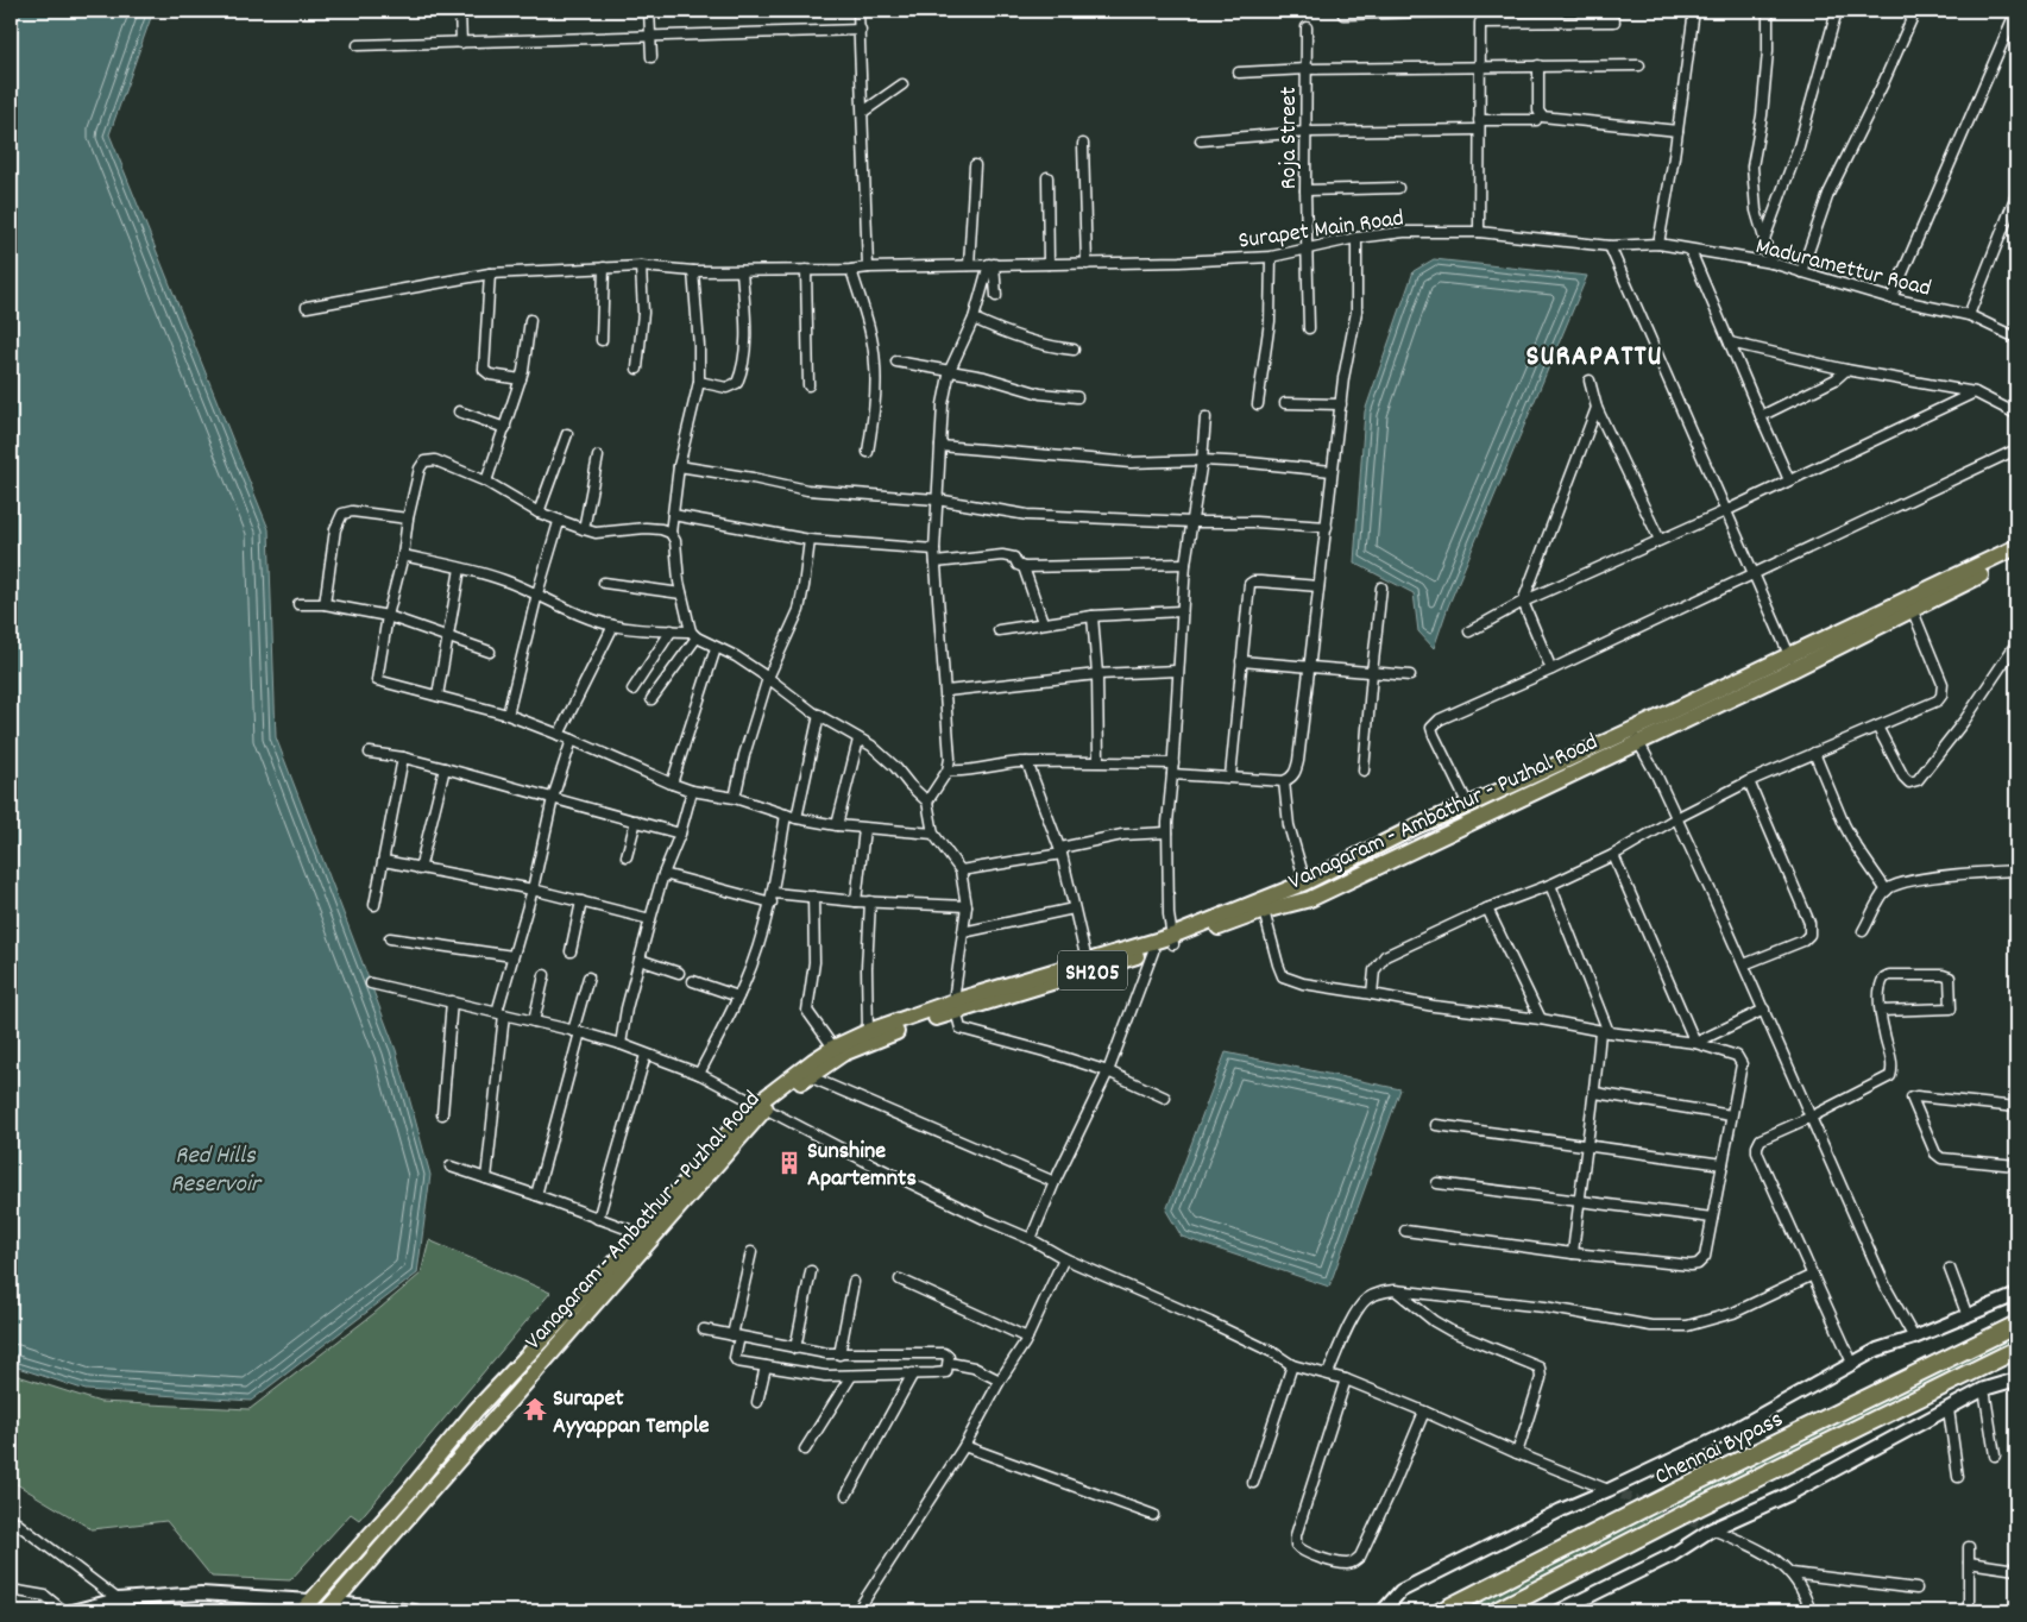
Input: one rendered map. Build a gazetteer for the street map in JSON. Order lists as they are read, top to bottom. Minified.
{"streets":{"highway":["Chennai Bypass"],"main road":["Vanagaram - Ambathur - Puzhal Road","SH205"],"street":["Roja Street","Surapet Main Road","Maduramettur Road"]},"crossings":[["Roja Street","Surapet Main Road"],["Surapet Main Road","Maduramettur Road"]],"districts":["SURAPATTU"],"water":["Red Hills Reservoir"],"places":{"building":["Sunshine Apartemnts"],"temple":["Surapet Ayyappan Temple"]}}
